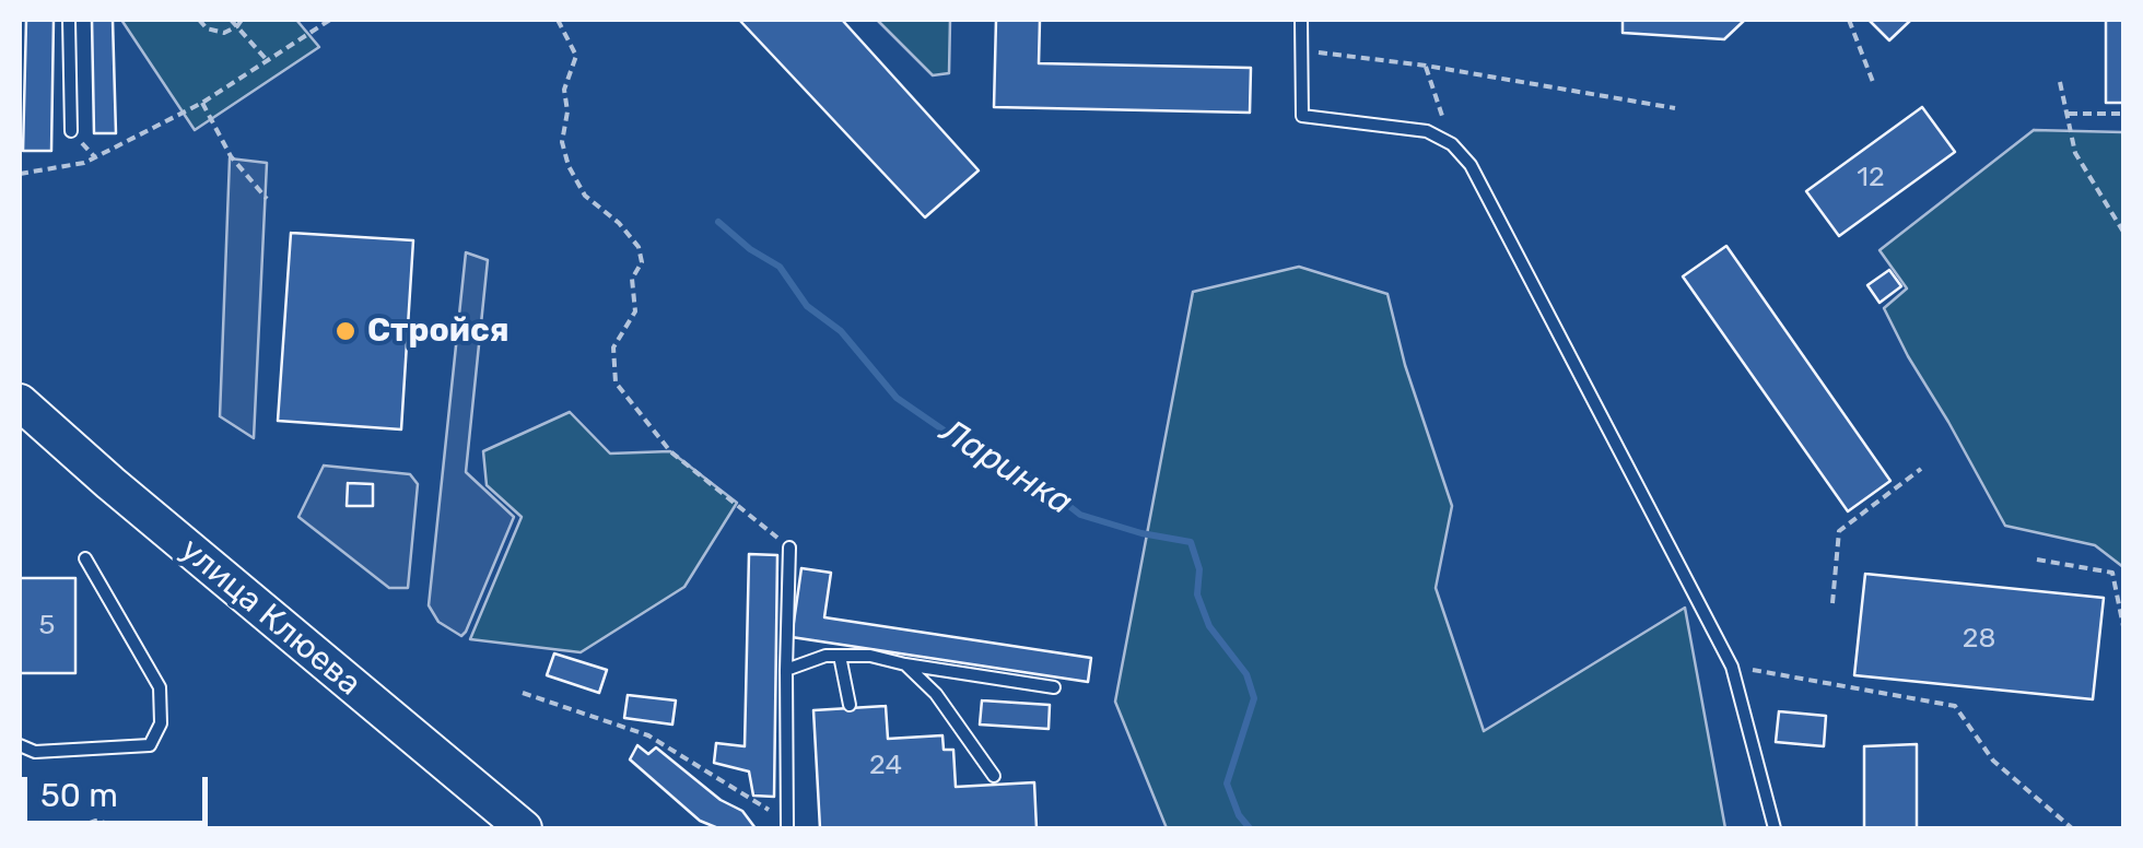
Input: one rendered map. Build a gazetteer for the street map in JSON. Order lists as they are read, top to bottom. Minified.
{"streets":{"main road":["улица Клюева"]},"water":["Ларинка"],"places":["Стройся"],"house_numbers":["12","5","28","24"],"scale_bar":"50 m"}
